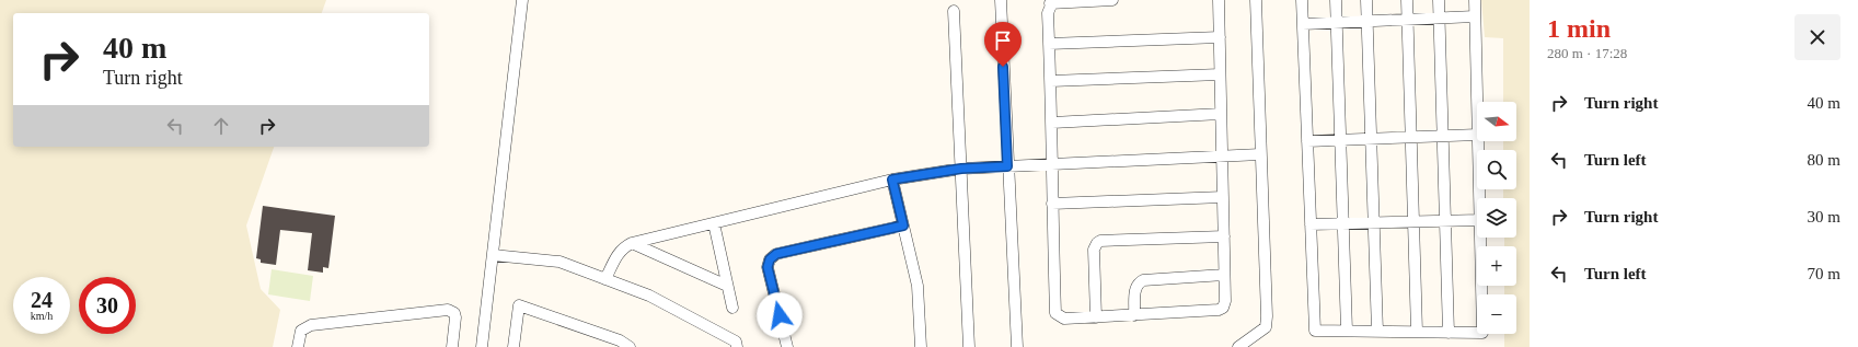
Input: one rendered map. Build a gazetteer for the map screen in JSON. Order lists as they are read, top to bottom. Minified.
{"north":"right","page":{"heading":["1 min","280 m · 17:28"],"turn":["40 m","Turn right"],"list":[{"name":"Turn right","value":"40 m"},{"name":"Turn left","value":"80 m"},{"name":"Turn right","value":"30 m"},{"name":"Turn left","value":"70 m"}],"map_buttons":["+","−"],"speed":"24 km/h","limit":"30"}}
